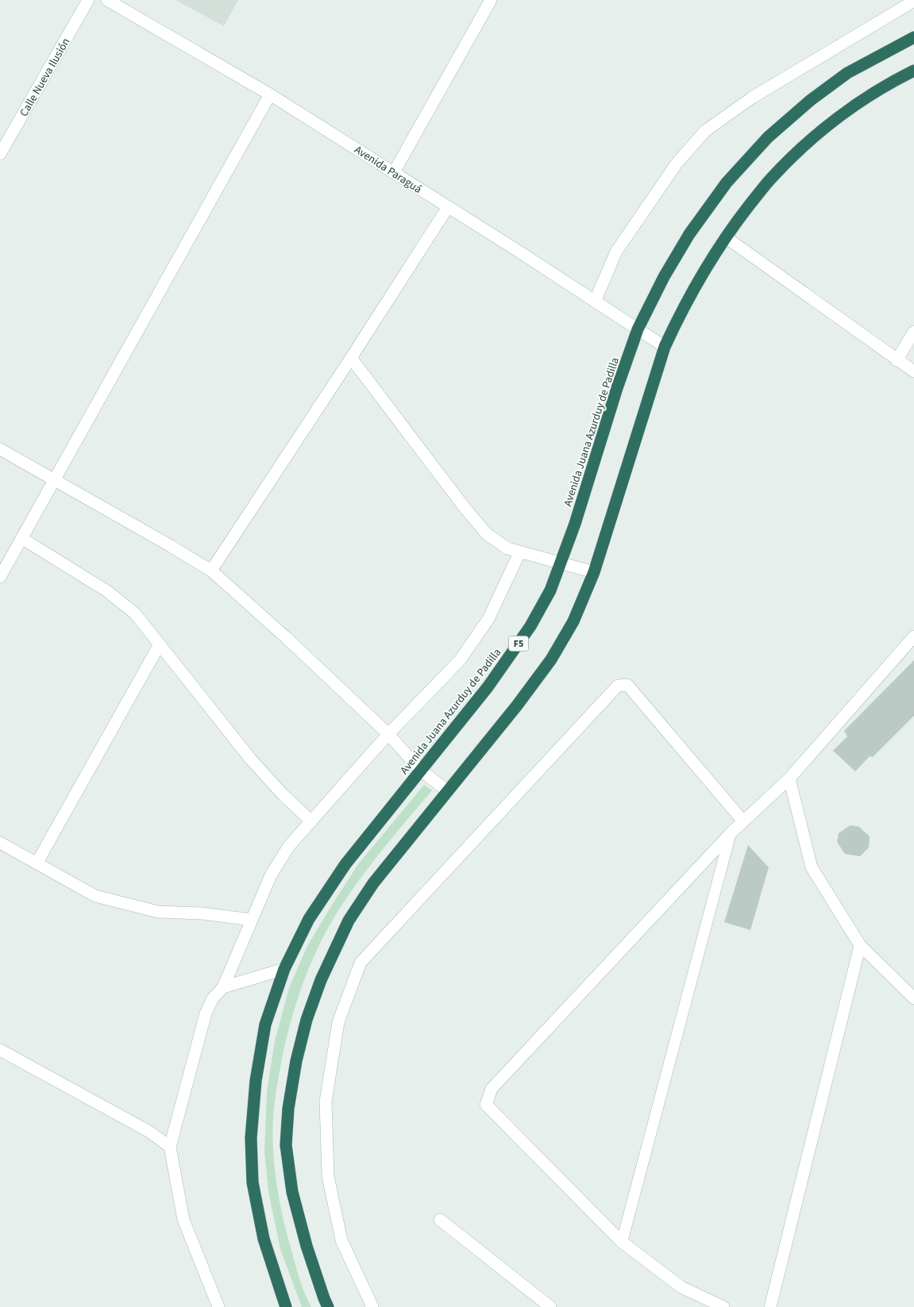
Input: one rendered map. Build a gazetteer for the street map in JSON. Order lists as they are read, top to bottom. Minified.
{"streets":{"highway":["Avenida Juana Azurduy de Padilla","F5"],"street":["Calle Nueva Ilusión","Avenida Paraguá"]},"crossings":[["Avenida Paraguá","Avenida Juana Azurduy de Padilla"]]}
